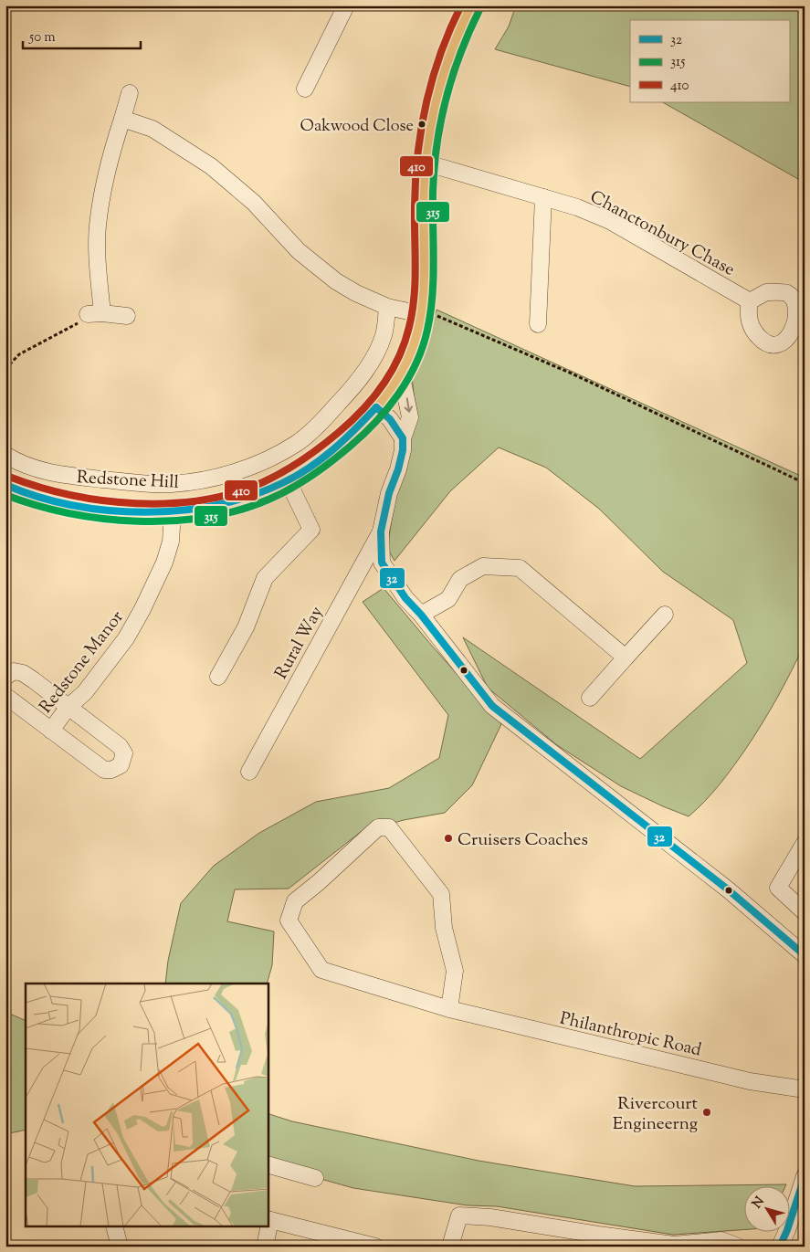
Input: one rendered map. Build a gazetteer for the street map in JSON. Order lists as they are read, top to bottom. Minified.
{"streets":{"main road":["Redstone Hill"],"street":["Chanctonbury Chase","Rural Way","Redstone Manor","Philanthropic Road"]},"crossings":[["Chanctonbury Chase","Redstone Hill"],["Redstone Hill","Redstone Manor"]],"places":["Oakwood Close","Cruisers Coaches","Rivercourt Engineerng"],"lines":["transit line 410","transit line 315","transit line 32"],"legend":["32","315","410"],"scale_bar":"50 m","north":"top left"}
